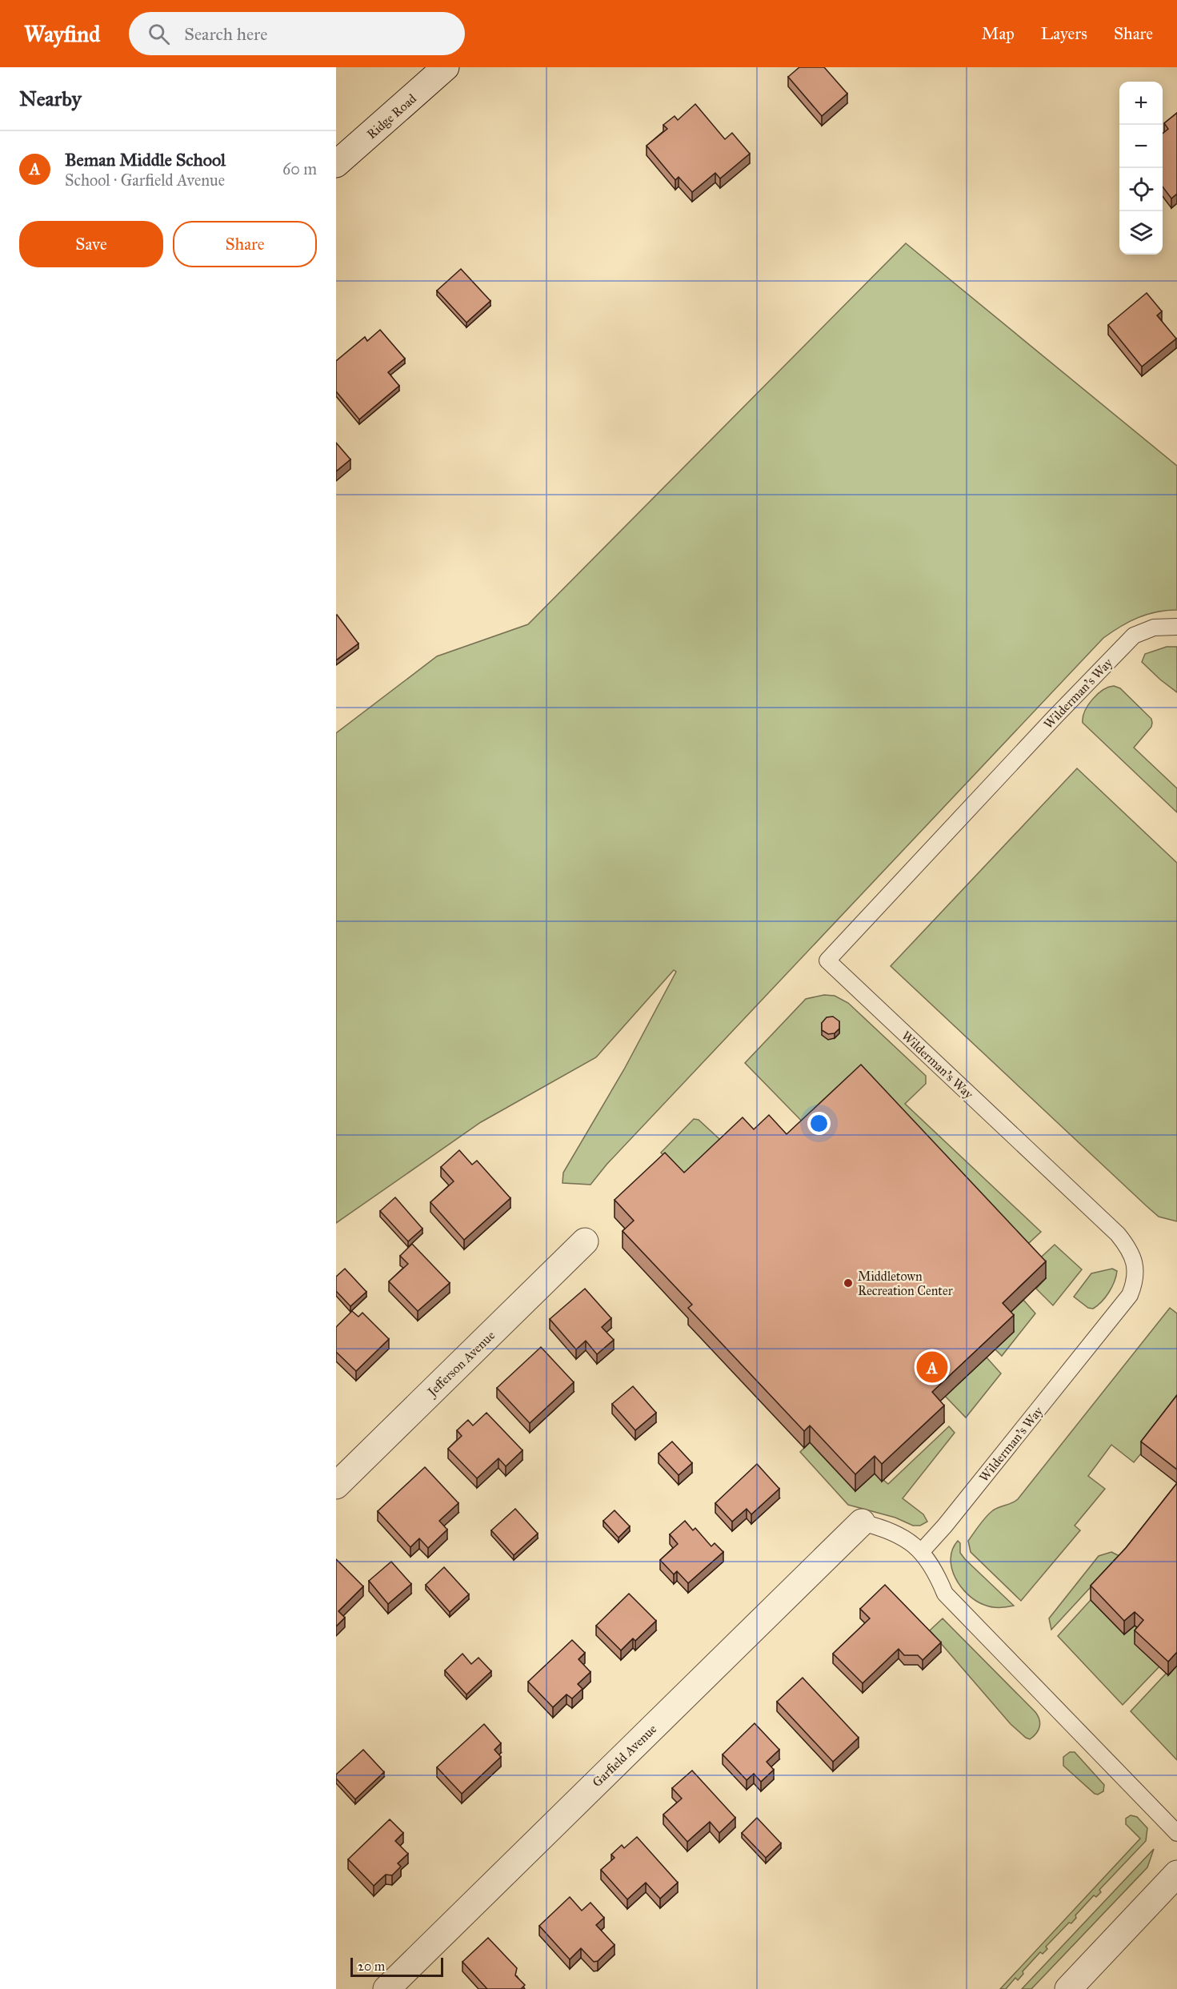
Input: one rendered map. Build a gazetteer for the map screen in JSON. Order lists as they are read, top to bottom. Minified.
{"streets":{"street":["Ridge Road","Jefferson Avenue","Garfield Avenue"],"lane":["Wilderman's Way"]},"places":["Middletown Recreation Center"],"scale_bar":"20 m","page":{"header":"Wayfind","search":"Search here","nav":["Map","Layers","Share"],"heading":"Nearby","map_buttons":["+","−"],"list":[{"mark":"A","name":"Beman Middle School","note":"School · Garfield Avenue","value":"60 m"}],"buttons":["Save","Share"],"pins":"A","scale":"20 m"}}
